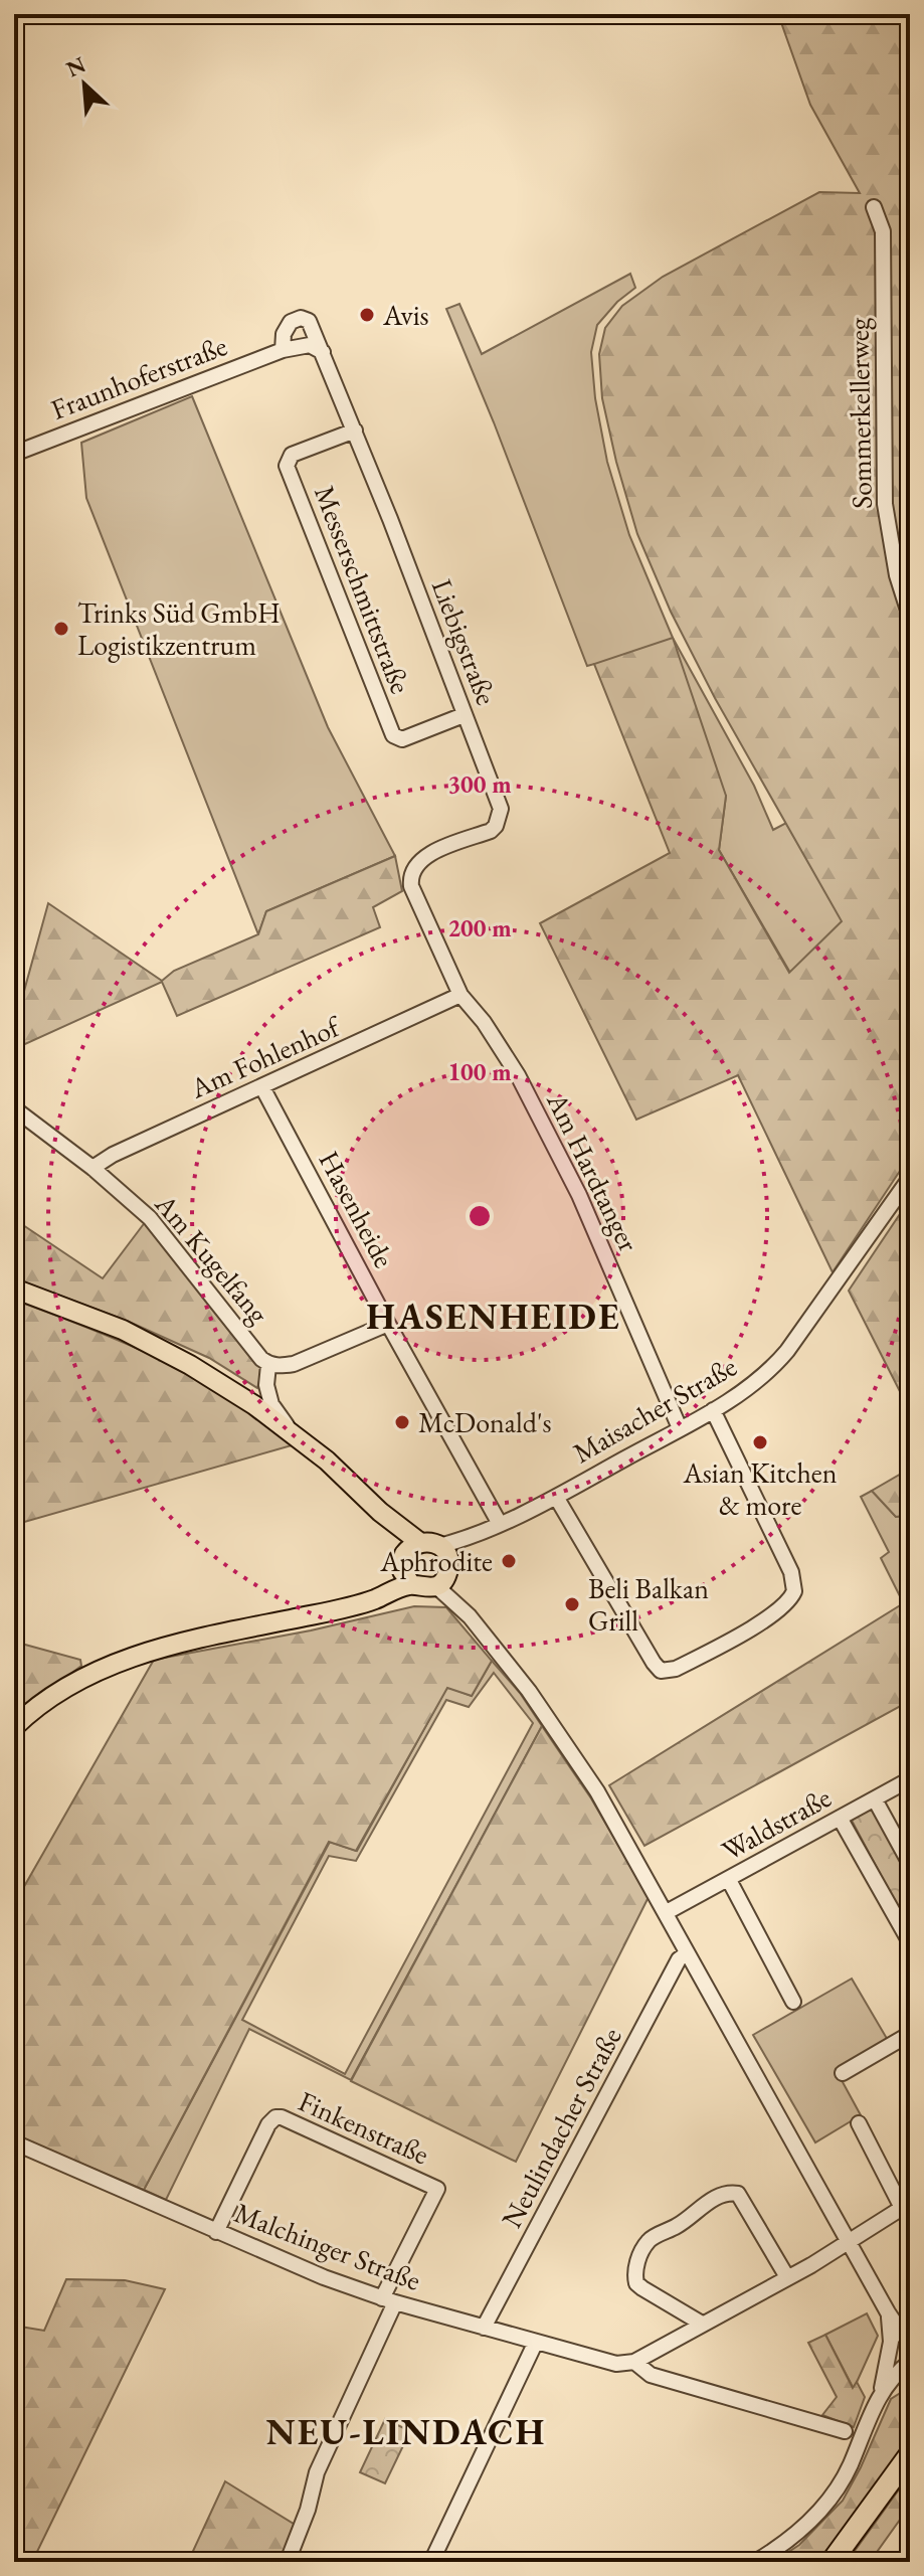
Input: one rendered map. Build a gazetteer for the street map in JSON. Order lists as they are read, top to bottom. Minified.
{"streets":{"street":["Fraunhoferstraße","Sommerkellerweg","Messerschmittstraße","Liebigstraße","Am Fohlenhof","Am Hardtanger","Hasenheide","Am Kugelfang","Maisacher Straße","Waldstraße","Finkenstraße","Neulindacher Straße","Malchinger Straße"]},"crossings":[["Fraunhoferstraße","Liebigstraße"],["Messerschmittstraße","Liebigstraße"],["Liebigstraße","Am Hardtanger"],["Am Fohlenhof","Am Hardtanger"],["Am Fohlenhof","Hasenheide"],["Am Fohlenhof","Am Kugelfang"],["Am Hardtanger","Maisacher Straße"],["Hasenheide","Am Kugelfang"],["Hasenheide","Maisacher Straße"],["Finkenstraße","Malchinger Straße"],["Neulindacher Straße","Malchinger Straße"]],"districts":["HASENHEIDE","NEU-LINDACH"],"places":["Avis","Trinks Süd GmbH Logistikzentrum","McDonald's","Asian Kitchen & more","Aphrodite","Beli Balkan Grill"],"north":"top left","rings":["300 m","200 m","100 m"]}
